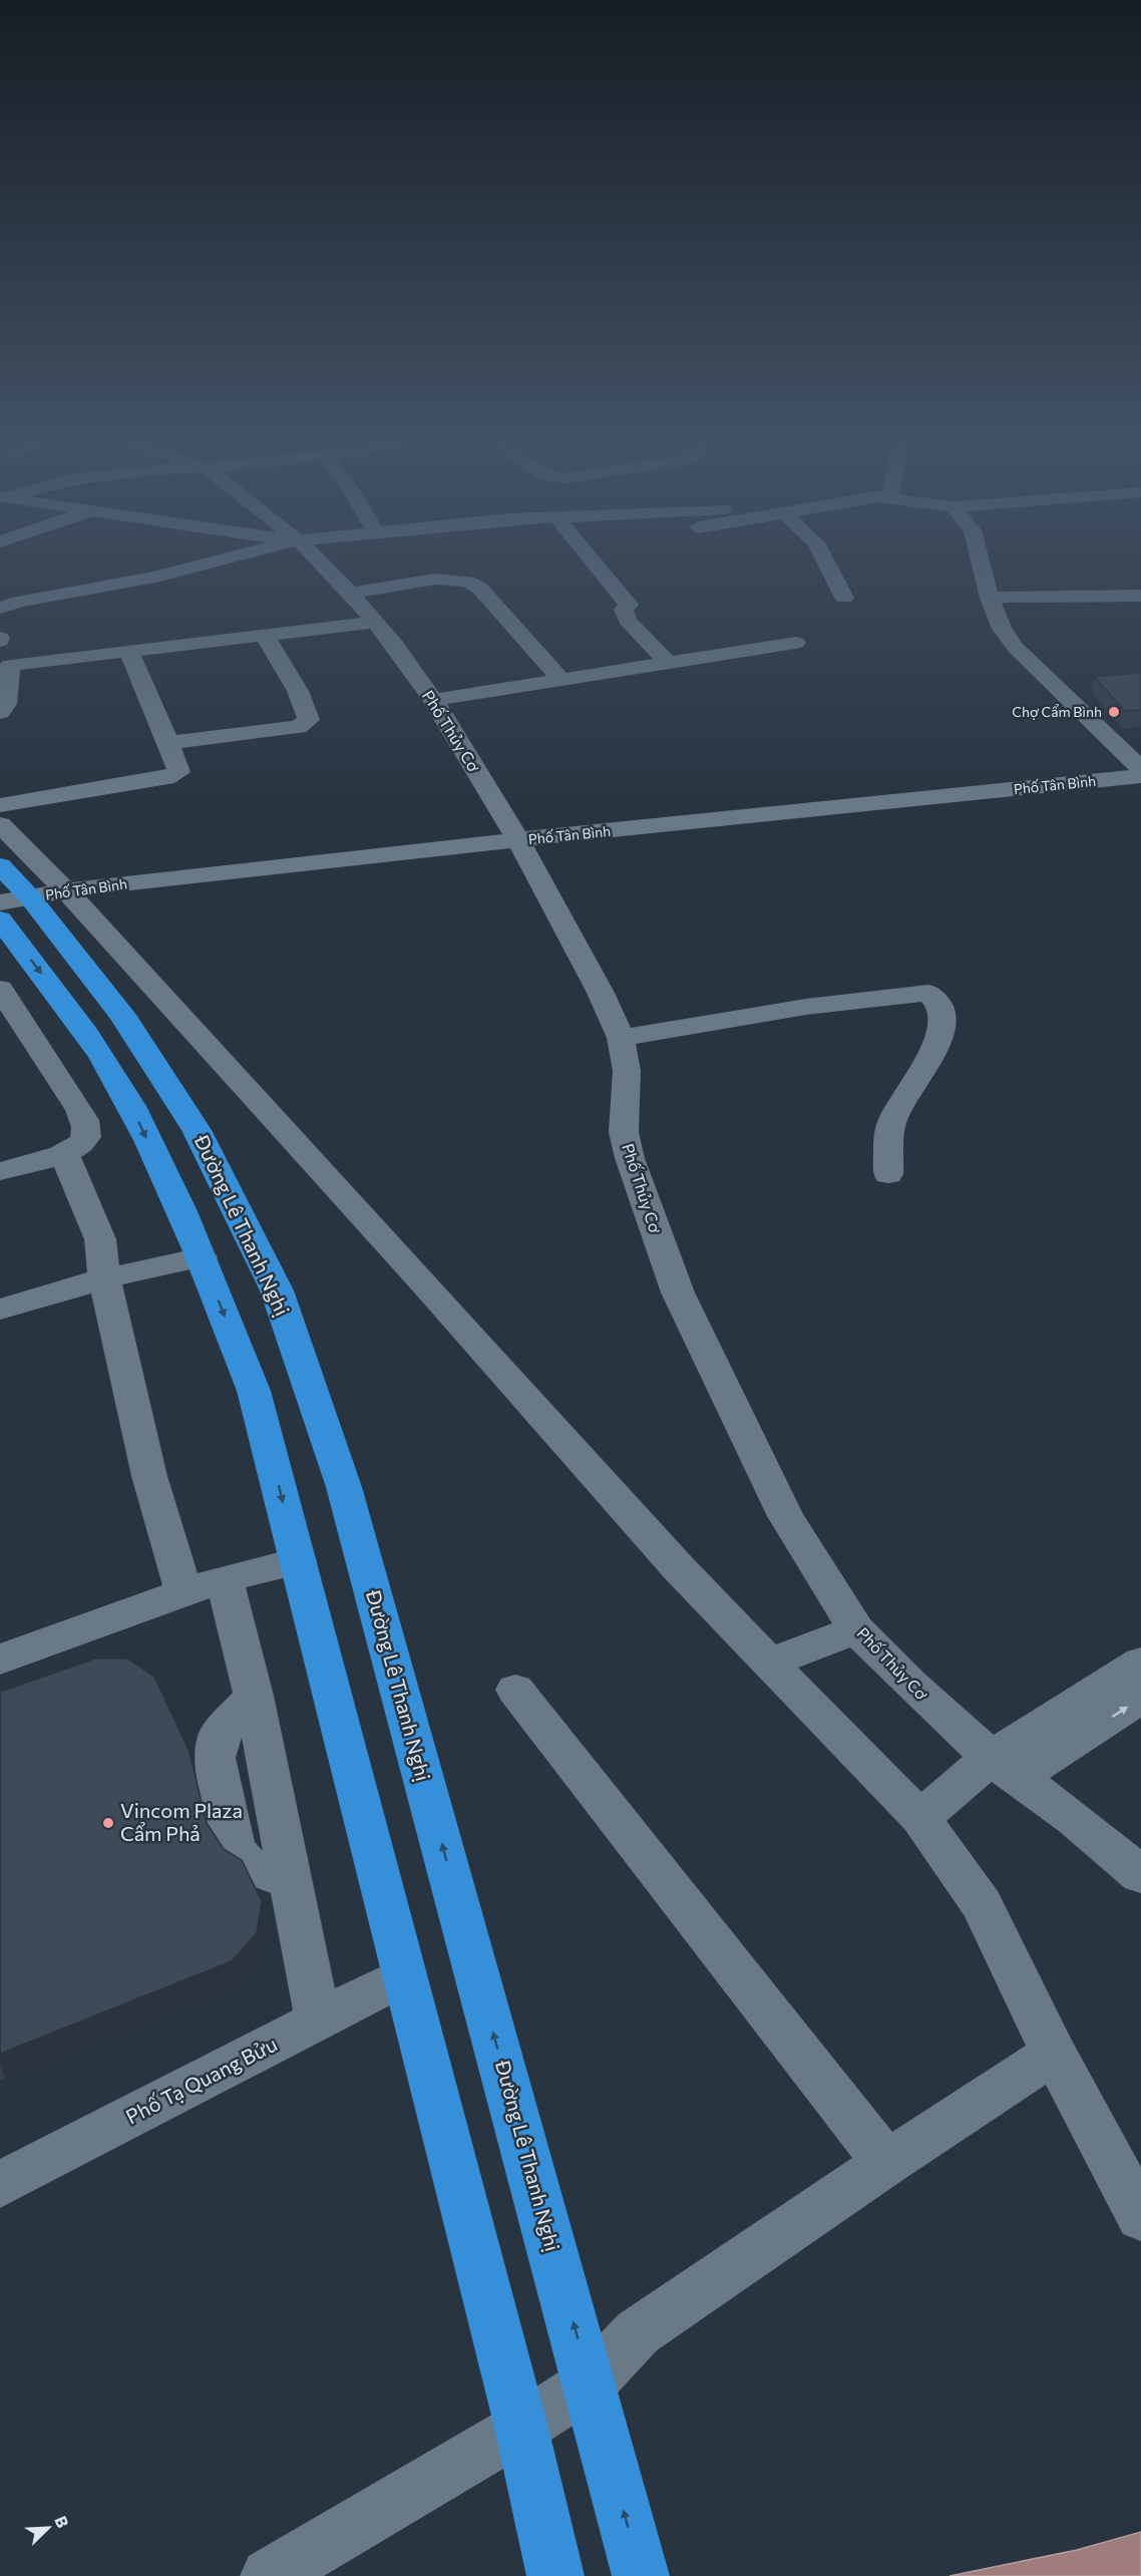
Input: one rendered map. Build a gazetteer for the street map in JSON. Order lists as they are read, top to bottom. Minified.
{"streets":{"highway":["Đường Lê Thanh Nghị"],"street":["Phố Thủy Cơ","Phố Tân Bình","Phố Tạ Quang Bửu"]},"crossings":[["Phố Thủy Cơ","Phố Tân Bình"],["Phố Tân Bình","Đường Lê Thanh Nghị"],["Đường Lê Thanh Nghị","Phố Tạ Quang Bửu"]],"places":["Chợ Cẩm Bình","Vincom Plaza Cẩm Phả"],"north":"top right"}
